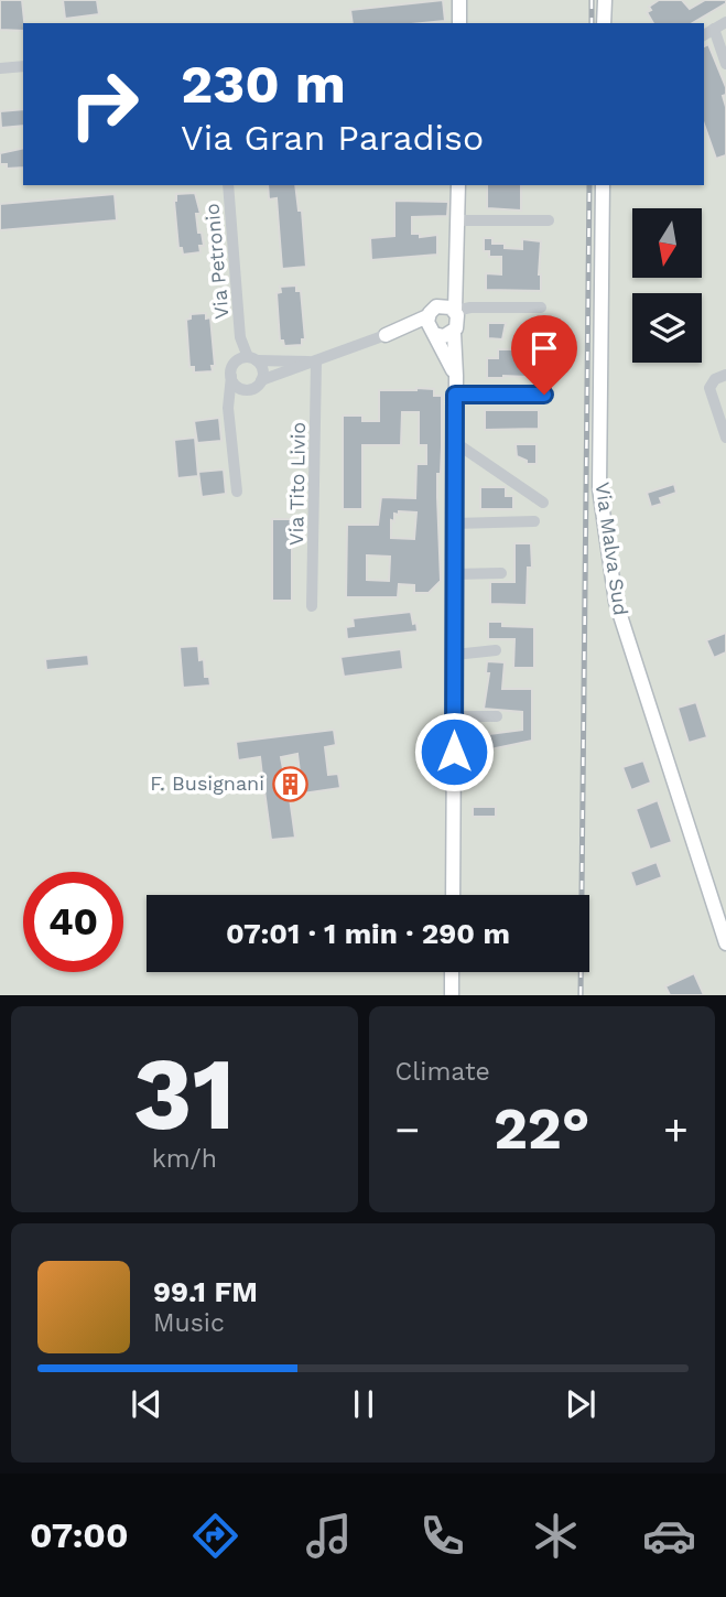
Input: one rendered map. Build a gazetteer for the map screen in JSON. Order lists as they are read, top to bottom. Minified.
{"streets":{"street":["Via Petronio","Via Tito Livio","Via Malva Sud"]},"places":{"building":["F. Busignani"]},"north":"bottom","page":{"turn":["230 m","Via Gran Paradiso"],"limit":"40","trip":"07:01 · 1 min · 290 m","tile":[["31","km/h"],"Climate"],"heat":["−","22°","+"],"song":["99.1 FM","Music"],"tabs":"07:00"}}
